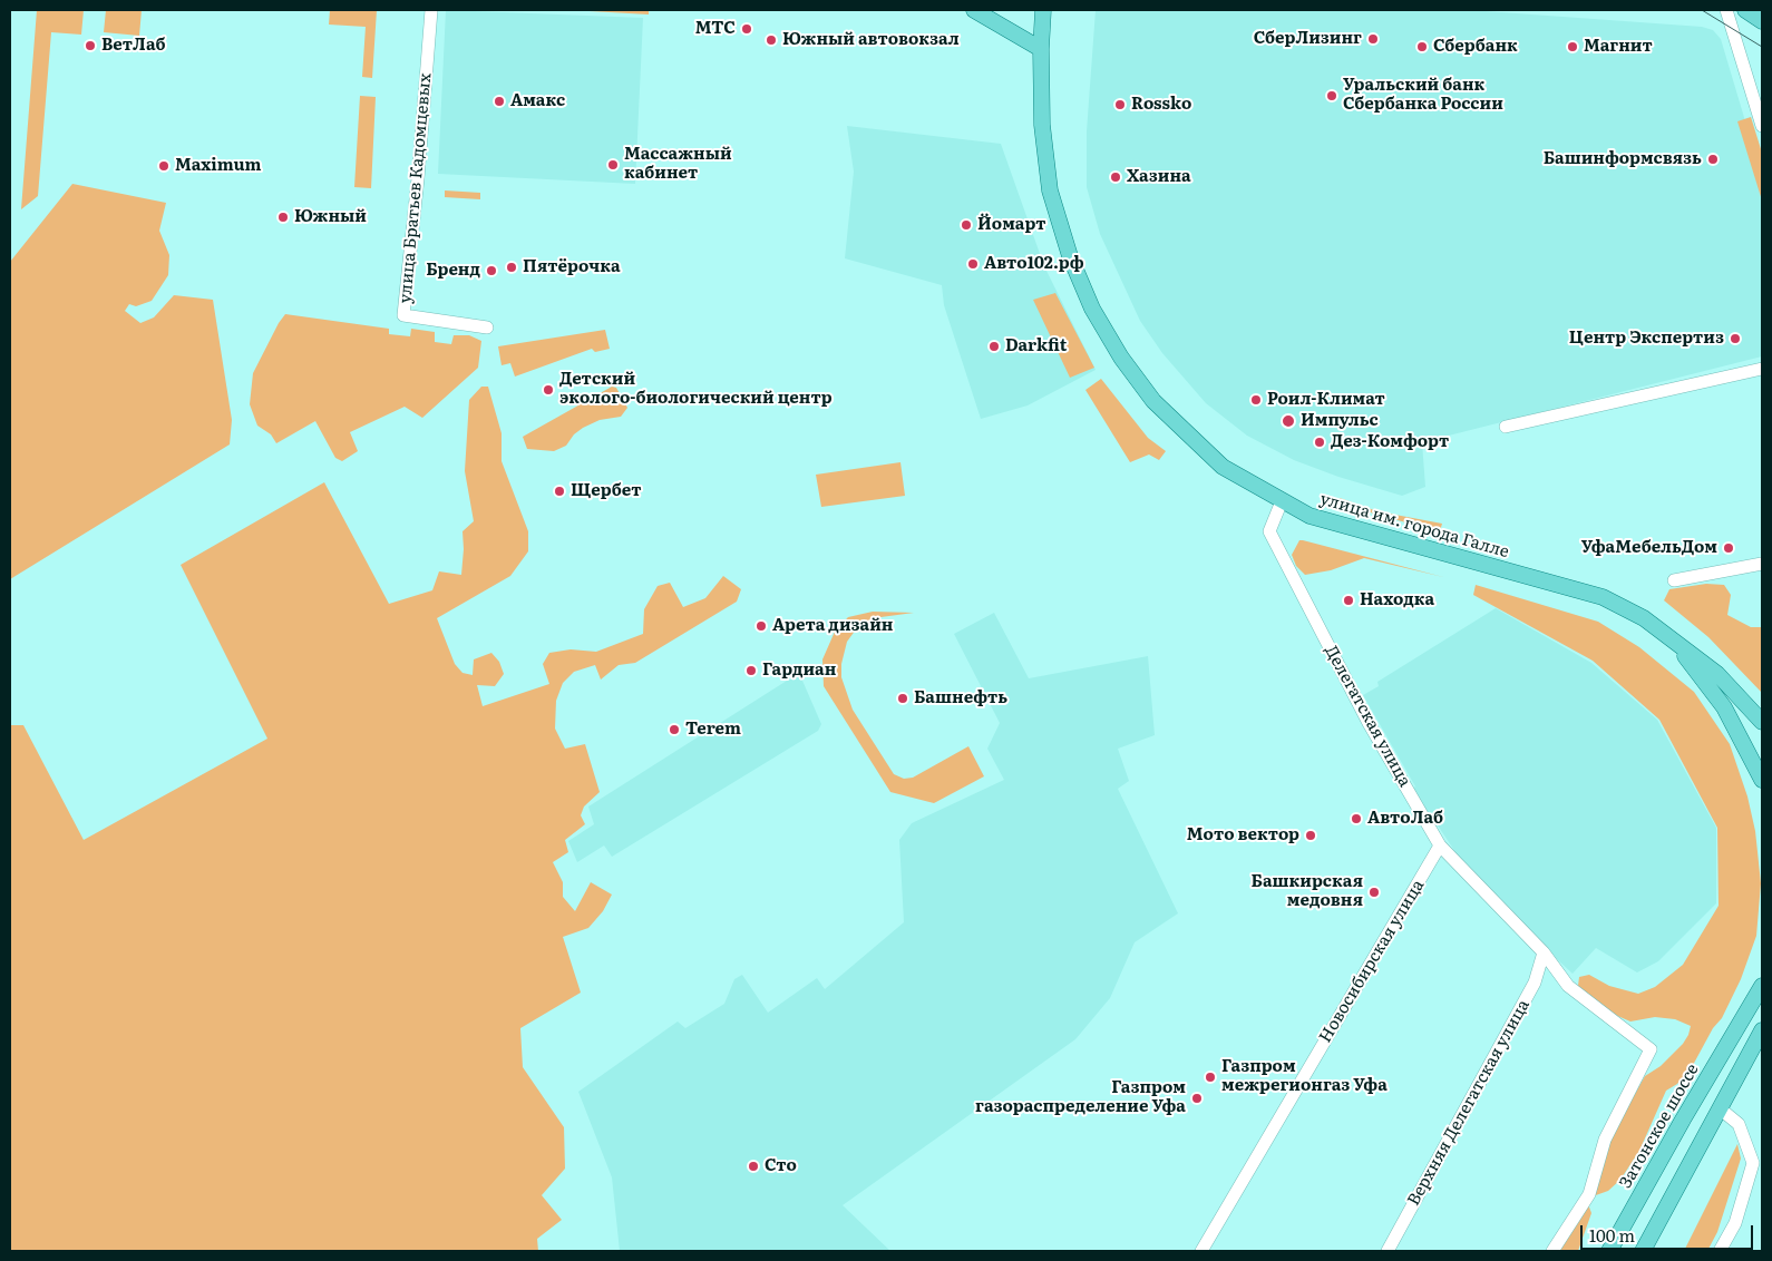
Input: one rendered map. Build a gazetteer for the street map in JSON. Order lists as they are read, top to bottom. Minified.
{"streets":{"main road":["улица им. города Галле","Затонское шоссе"],"street":["улица Братьев Кадомцевых","Делегатская улица","Новосибирская улица","Верхняя Делегатская улица"]},"crossings":[["улица им. города Галле","Делегатская улица"],["Делегатская улица","Новосибирская улица"],["Делегатская улица","Верхняя Делегатская улица"]],"places":["МТС","СберЛизинг","Южный автовокзал","ВетЛаб","Сбербанк","Магнит","Уральский банк Сбербанка России","Амакс","Rossko","Башинформсвязь","Массажный кабинет","Maximum","Хазина","Южный","Йомарт","Авто102.рф","Пятёрочка","Бренд","Центр Экспертиз","Darkfit","Детский эколого-биологический центр","Роил-Климат","Импульс","Дез‑Комфорт","Щербет","УфаМебельДом","Находка","Арета дизайн","Гардиан","Башнефть","Terem","АвтоЛаб","Мото вектор","Башкирская медовня","Газпром межрегионгаз Уфа","Газпром газораспределение Уфа","Сто"],"scale_bar":"100 m"}
